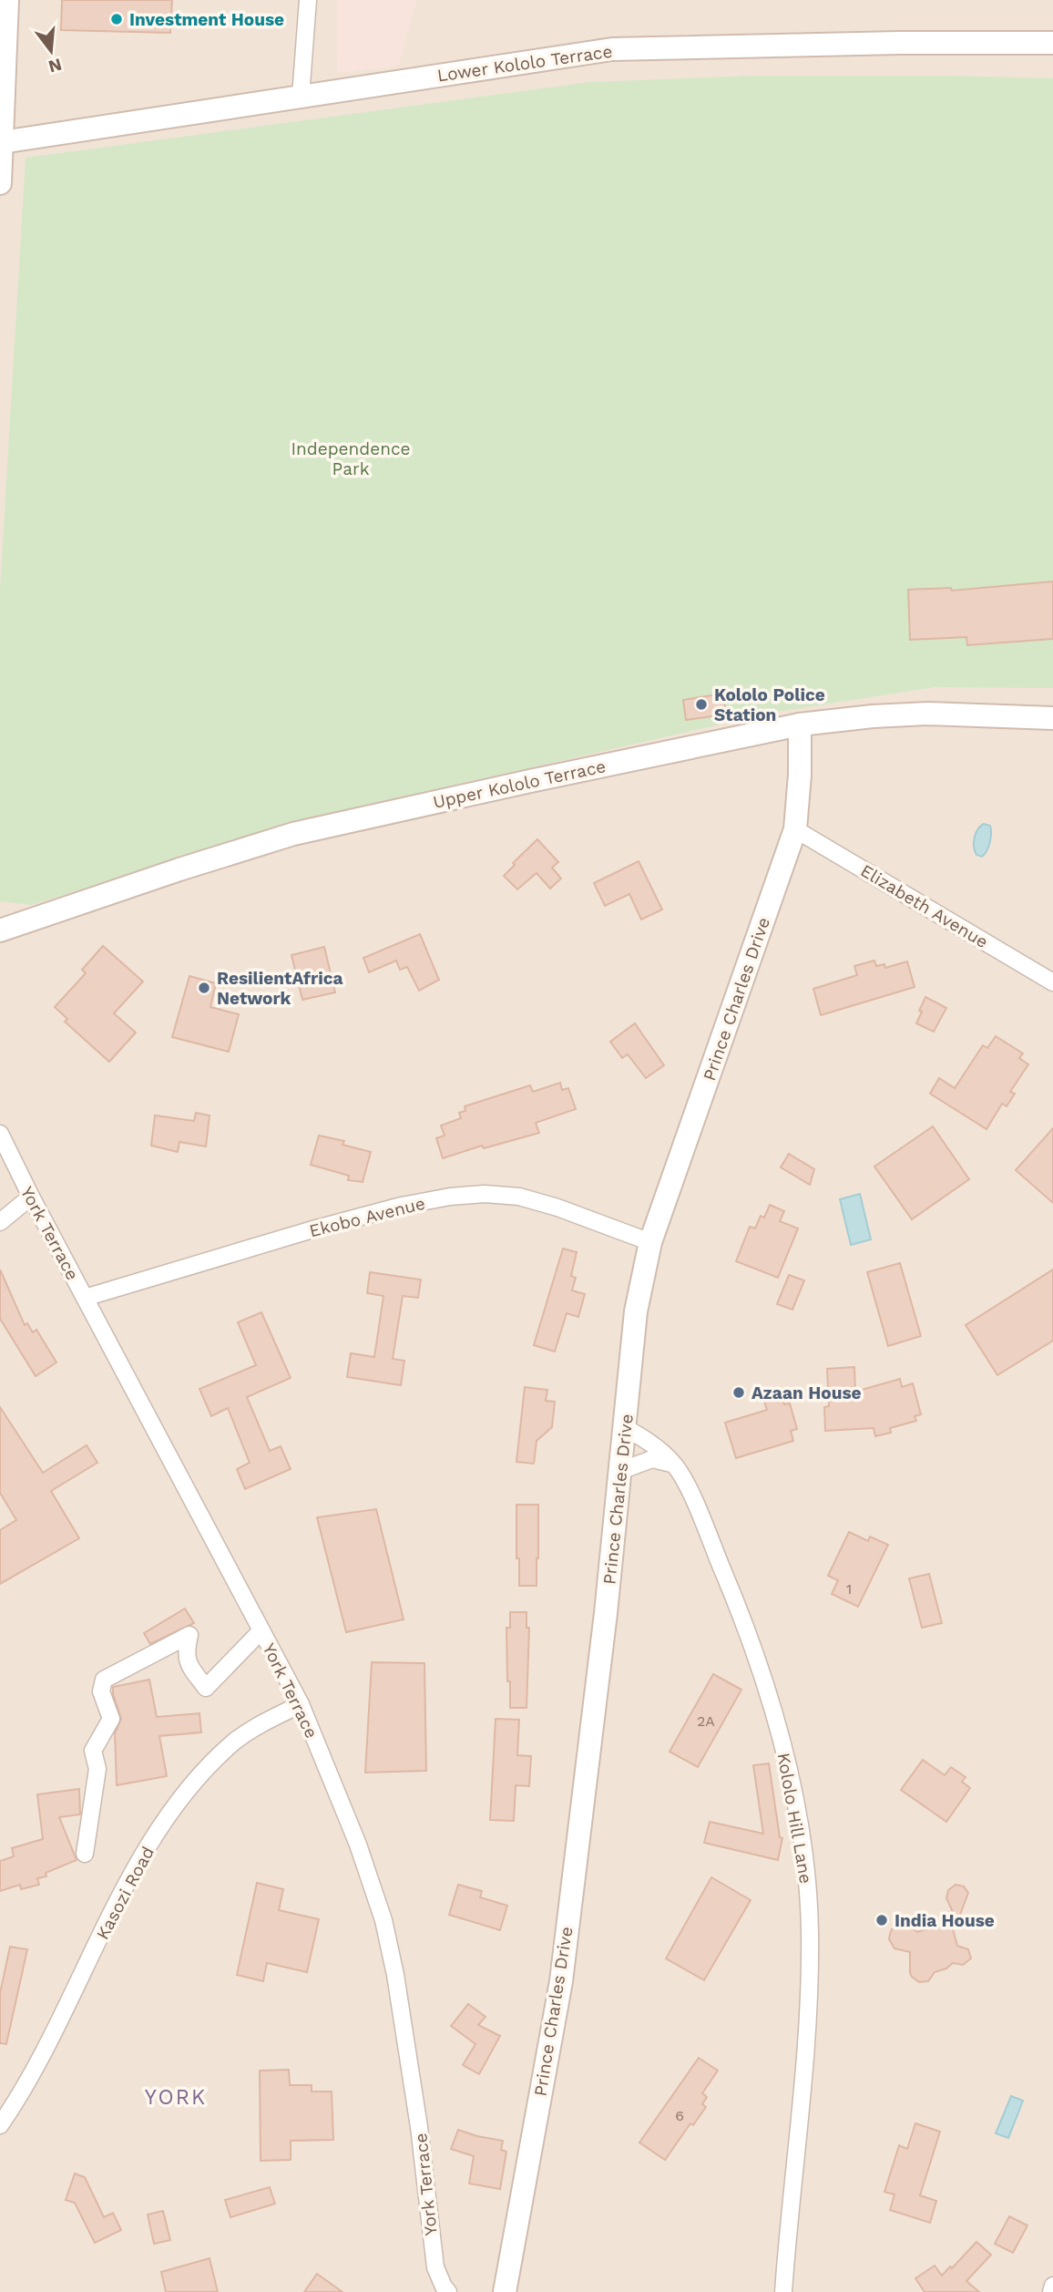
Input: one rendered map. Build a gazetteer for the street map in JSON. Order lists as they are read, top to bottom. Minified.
{"streets":{"street":["Lower Kololo Terrace","Upper Kololo Terrace","Elizabeth Avenue","Prince Charles Drive","Ekobo Avenue","York Terrace","Kololo Hill Lane","Kasozi Road"]},"crossings":[["Upper Kololo Terrace","Prince Charles Drive"],["Elizabeth Avenue","Prince Charles Drive"],["Prince Charles Drive","Ekobo Avenue"],["Prince Charles Drive","Kololo Hill Lane"],["Ekobo Avenue","York Terrace"],["York Terrace","Kasozi Road"]],"districts":["YORK"],"parks":["Independence Park"],"places":["Investment House","Kololo Police Station","ResilientAfrica Network","Azaan House","India House"],"house_numbers":["1","2A","6"],"north":"bottom"}
